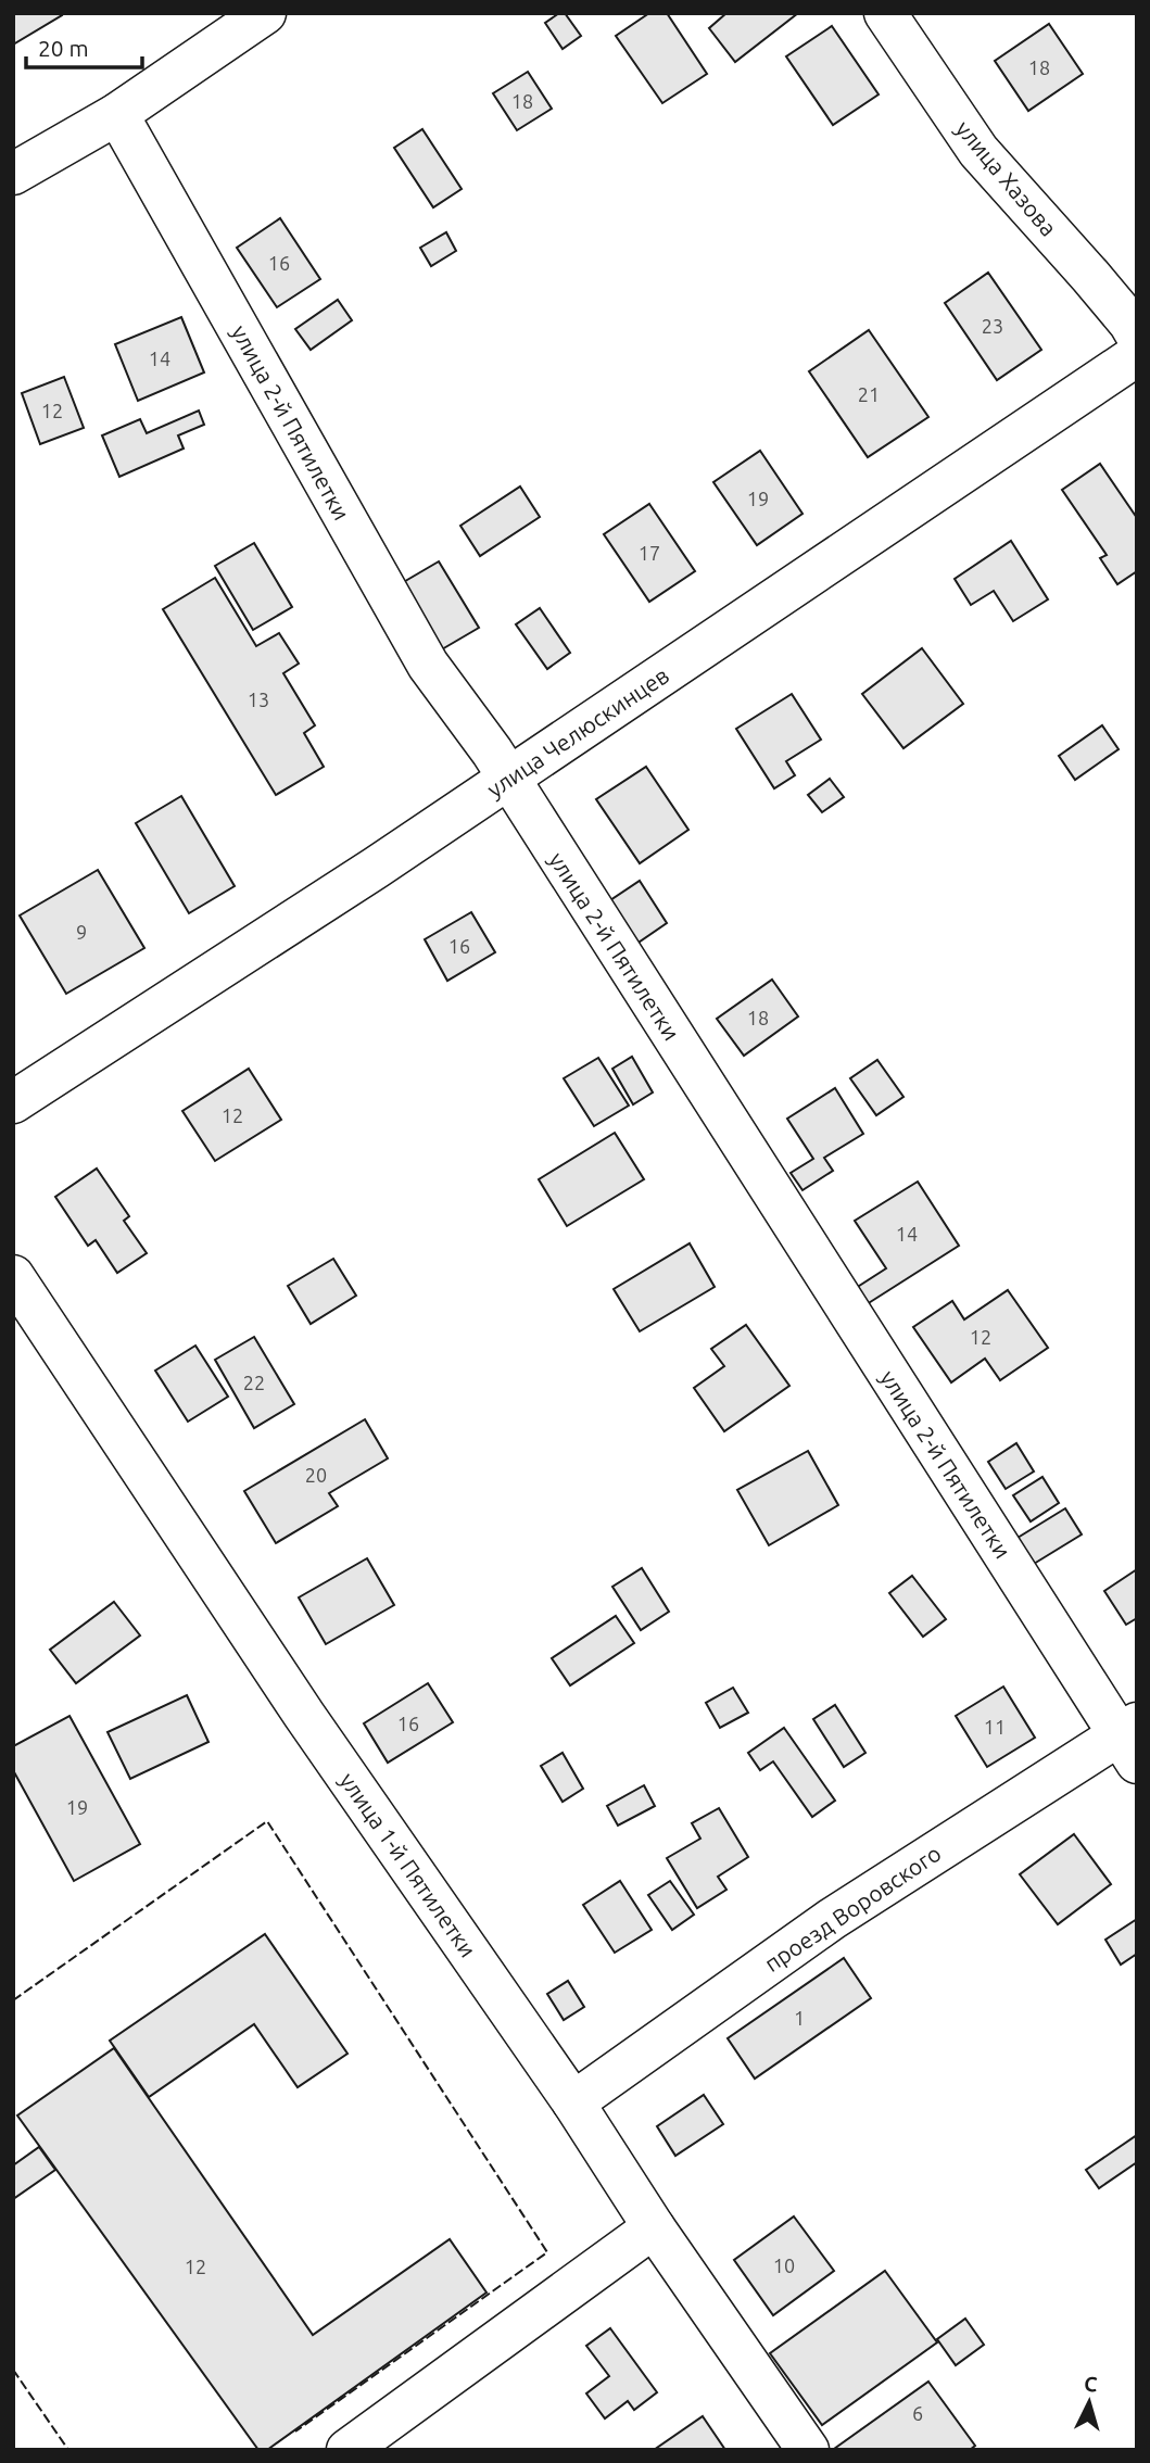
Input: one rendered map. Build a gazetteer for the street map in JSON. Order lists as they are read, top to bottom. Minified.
{"streets":{"street":["улица Хазова","улица 2-й Пятилетки","улица Челюскинцев","улица 1-й Пятилетки","проезд Воровского"]},"crossings":[["улица 2-й Пятилетки","улица Челюскинцев"],["улица 2-й Пятилетки","проезд Воровского"],["улица 1-й Пятилетки","проезд Воровского"]],"house_numbers":["18","18","16","23","14","21","12","19","17","13","9","16","18","12","14","12","22","20","16","11","19","1","10","12","6"],"scale_bar":"20 m","north":"top"}
